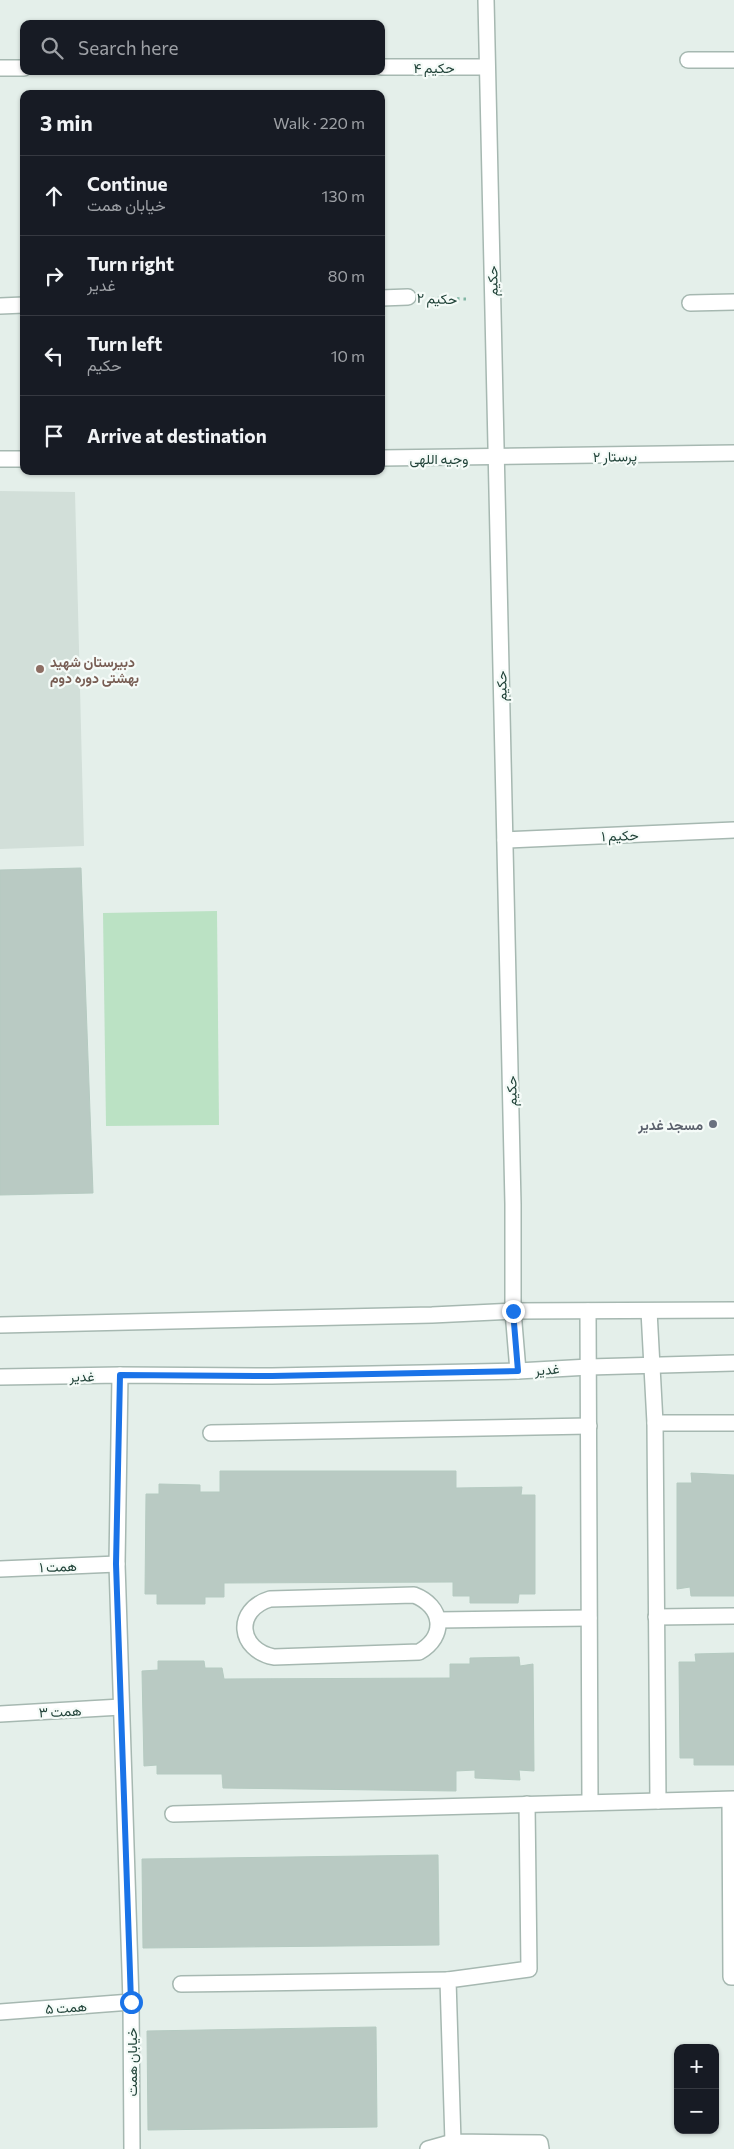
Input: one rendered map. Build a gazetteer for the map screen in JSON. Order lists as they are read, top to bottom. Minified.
{"streets":{"street":["حکیم ۴","حکیم","حکیم ۲","پرستار ۲","وجیه اللهی","حکیم ۱","غدیر","همت ۱","همت ۳","همت ۵","خیابان همت"]},"crossings":[["حکیم ۴","حکیم"],["حکیم","حکیم ۲"],["حکیم","پرستار ۲"],["حکیم","وجیه اللهی"],["حکیم","حکیم ۱"],["حکیم","غدیر"],["پرستار ۲","وجیه اللهی"],["غدیر","خیابان همت"],["همت ۱","خیابان همت"],["همت ۳","خیابان همت"],["همت ۵","خیابان همت"]],"places":["دبیرستان شهید بهشتی دوره دوم","مسجد غدیر"],"page":{"search":"Search here","heading":["3 min","Walk · 220 m"],"list":[["Continue","خیابان همت","130 m"],["Turn right","غدیر","80 m"],["Turn left","حکیم","10 m"],"Arrive at destination"],"map_buttons":["+","−"]}}
